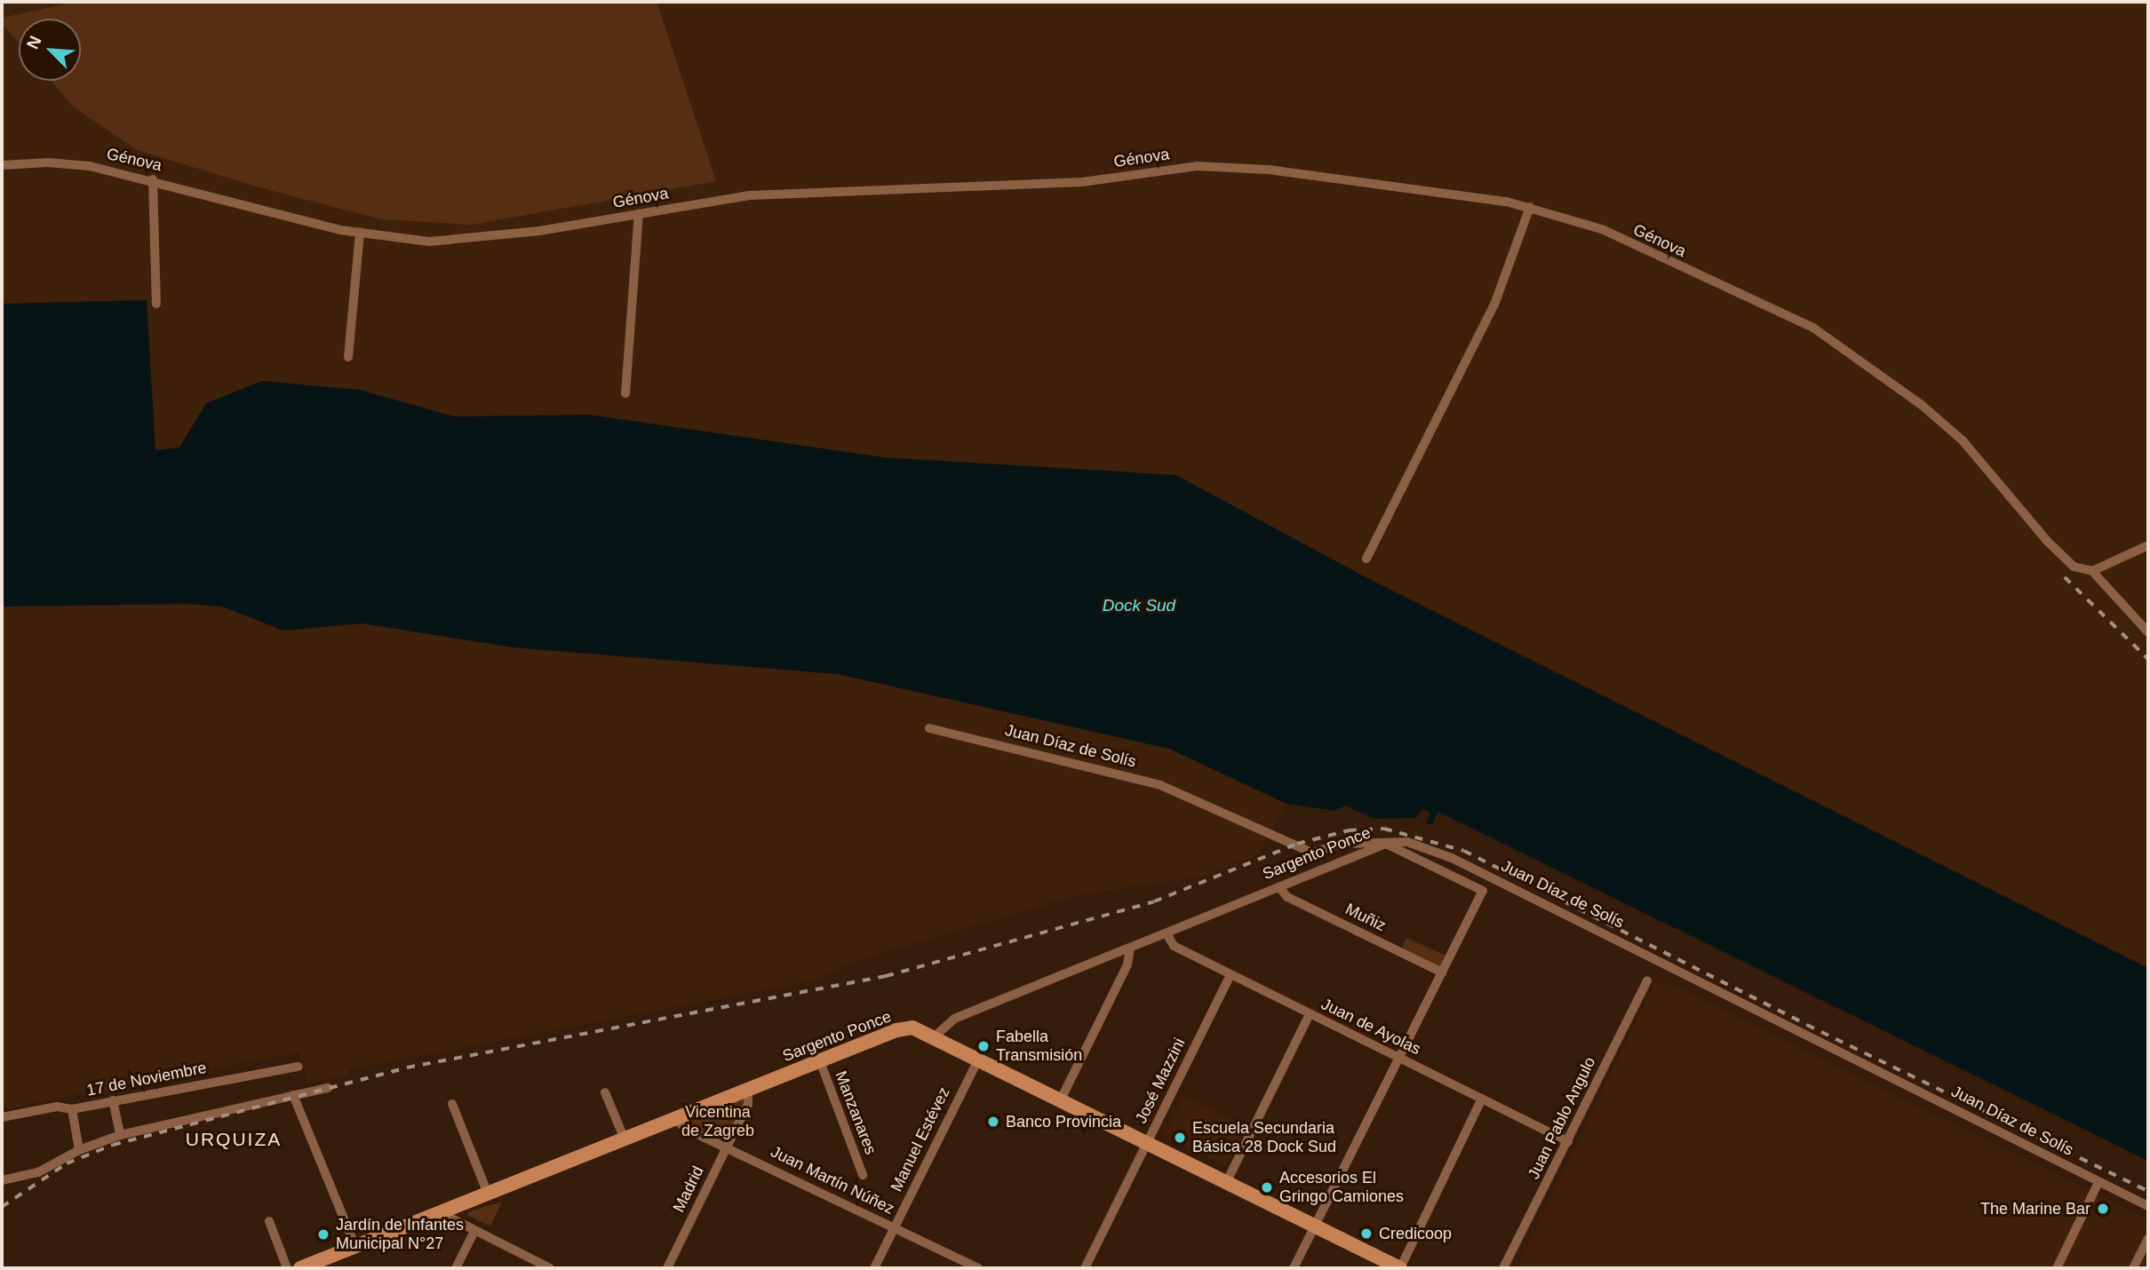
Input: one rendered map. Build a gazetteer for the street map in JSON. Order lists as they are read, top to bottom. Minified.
{"streets":{"main road":["Sargento Ponce"],"street":["Génova","Juan Díaz de Solís","Muñiz","Juan de Ayolas","17 de Noviembre","José Mazzini","Manzanares","Juan Pablo Angulo","Manuel Estévez","Juan Martín Núñez","Madrid"]},"crossings":[["Juan Díaz de Solís","Sargento Ponce"],["Sargento Ponce","Muñiz"],["Sargento Ponce","Juan de Ayolas"],["Sargento Ponce","Manzanares"],["Sargento Ponce","Juan Martín Núñez"],["Sargento Ponce","Madrid"],["Juan de Ayolas","José Mazzini"],["Juan de Ayolas","Juan Pablo Angulo"],["Manuel Estévez","Juan Martín Núñez"],["Juan Martín Núñez","Madrid"]],"districts":["URQUIZA"],"water":["Dock Sud"],"parks":["Vicentina de Zagreb"],"places":["Fabella Transmisión","Banco Provincia","Escuela Secundaria Básica 28 Dock Sud","Accesorios El Gringo Camiones","The Marine Bar","Credicoop","Jardín de Infantes Municipal N°27"],"north":"top left"}
